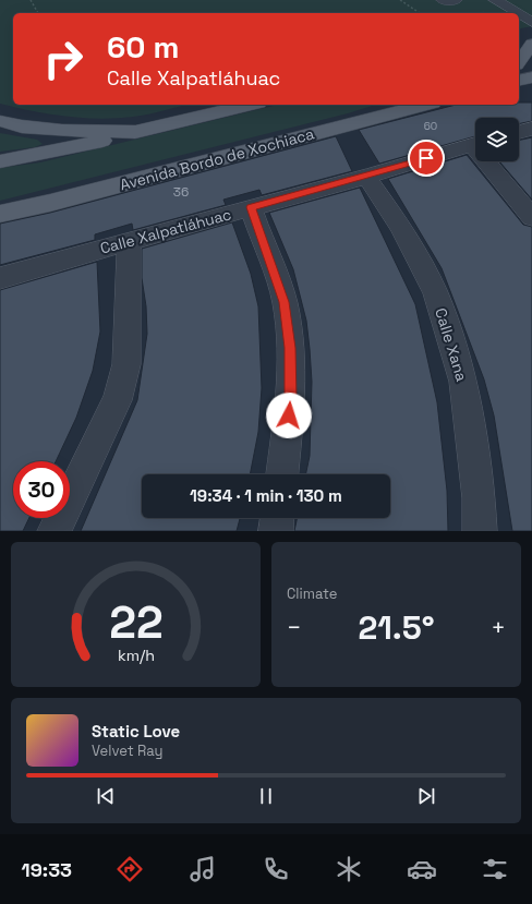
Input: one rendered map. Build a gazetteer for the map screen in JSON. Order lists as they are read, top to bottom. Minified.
{"streets":{"main road":["Avenida Bordo de Xochiaca"],"street":["Calle Xalpatláhuac","Calle Xana"]},"crossings":[["Calle Xalpatláhuac","Calle Xana"]],"house_numbers":["60","36"],"page":{"turn":["60 m","Calle Xalpatláhuac"],"limit":"30","trip":"19:34 · 1 min · 130 m","tile":"Climate","heat":["−","21.5°","+"],"song":["Static Love","Velvet Ray"],"tabs":"19:33","gauge":["22","km/h"]}}
